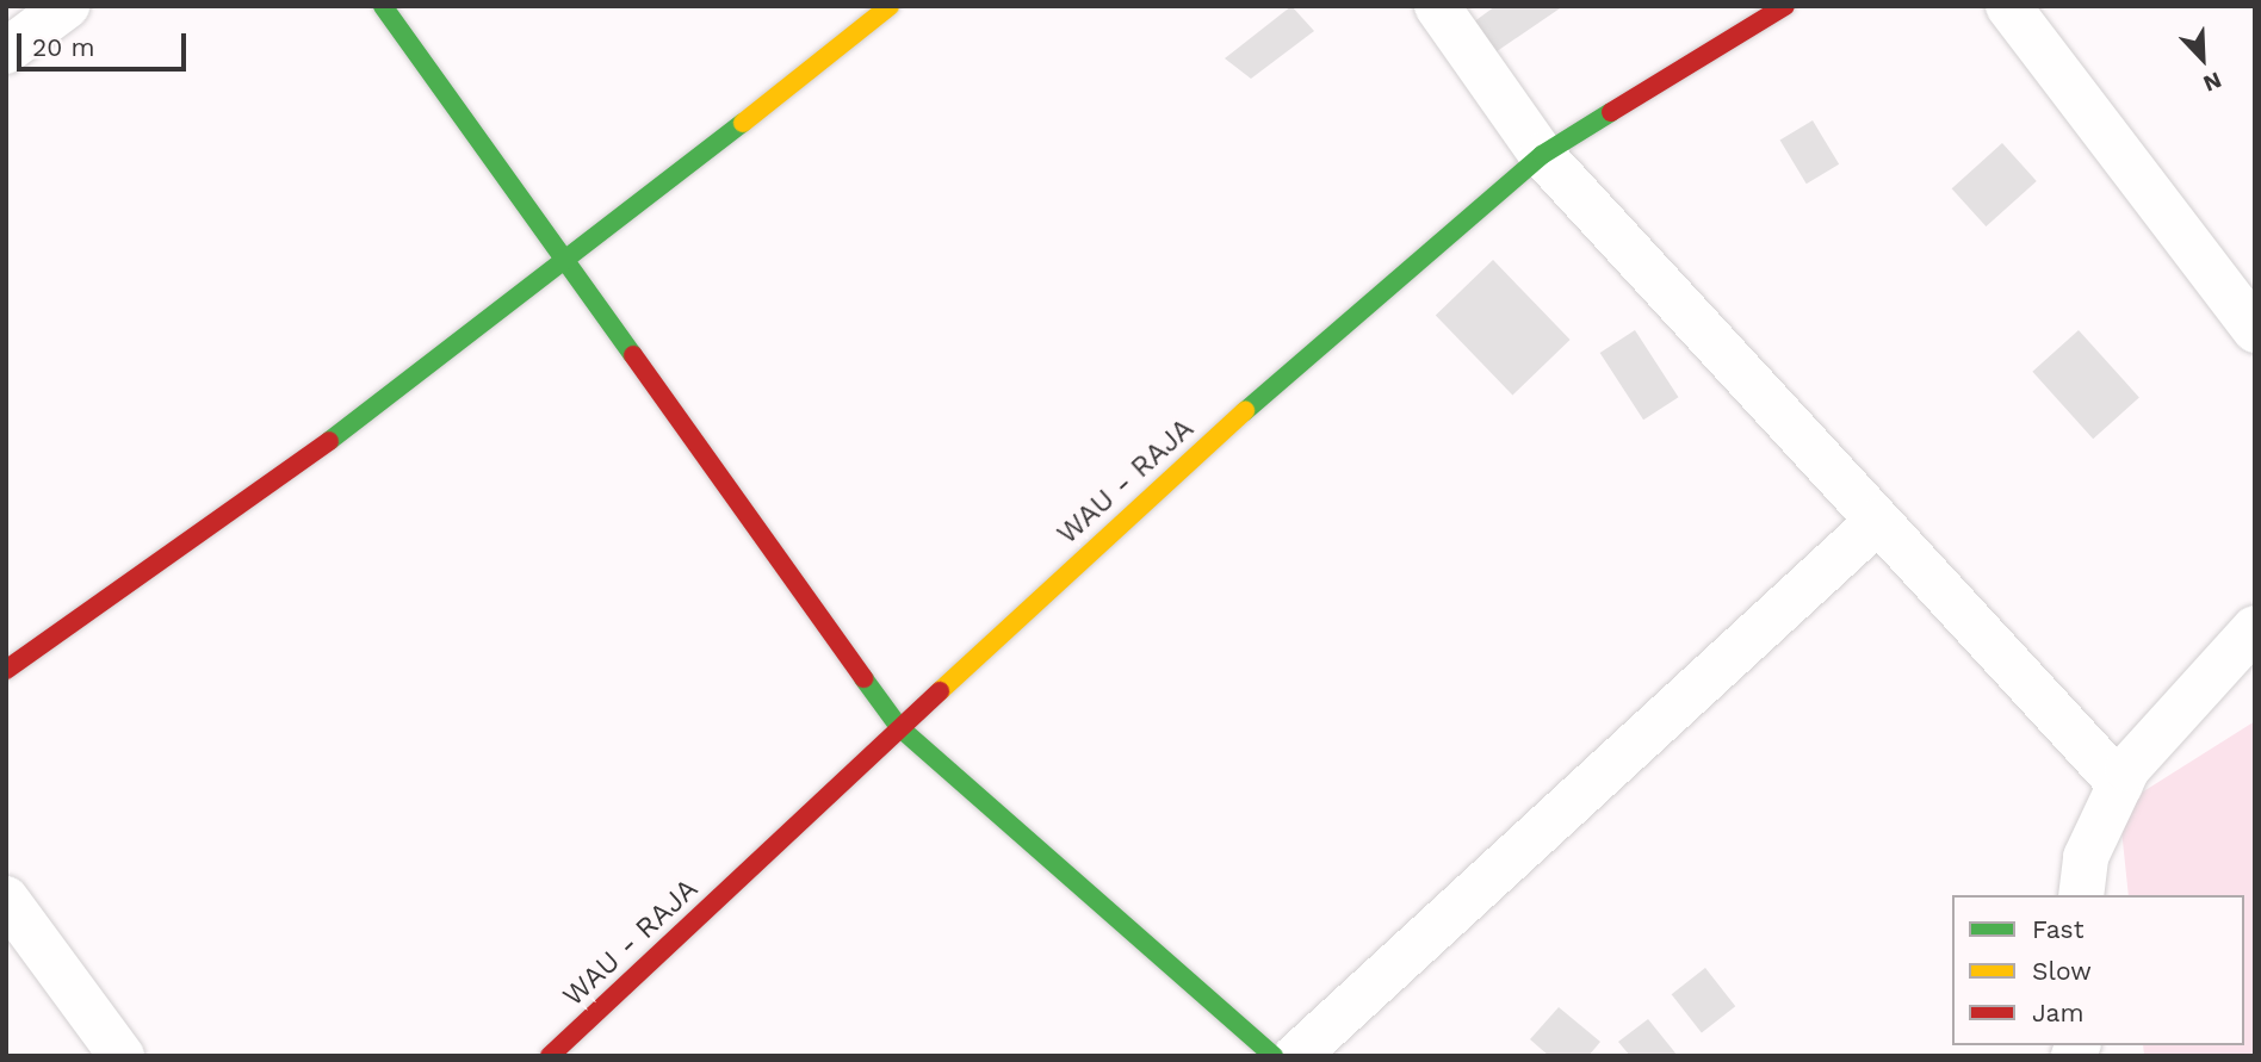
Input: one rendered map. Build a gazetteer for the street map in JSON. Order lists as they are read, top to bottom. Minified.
{"streets":{"street":["WAU - RAJA"]},"legend":["Fast","Slow","Jam"],"scale_bar":"20 m","north":"bottom right"}
